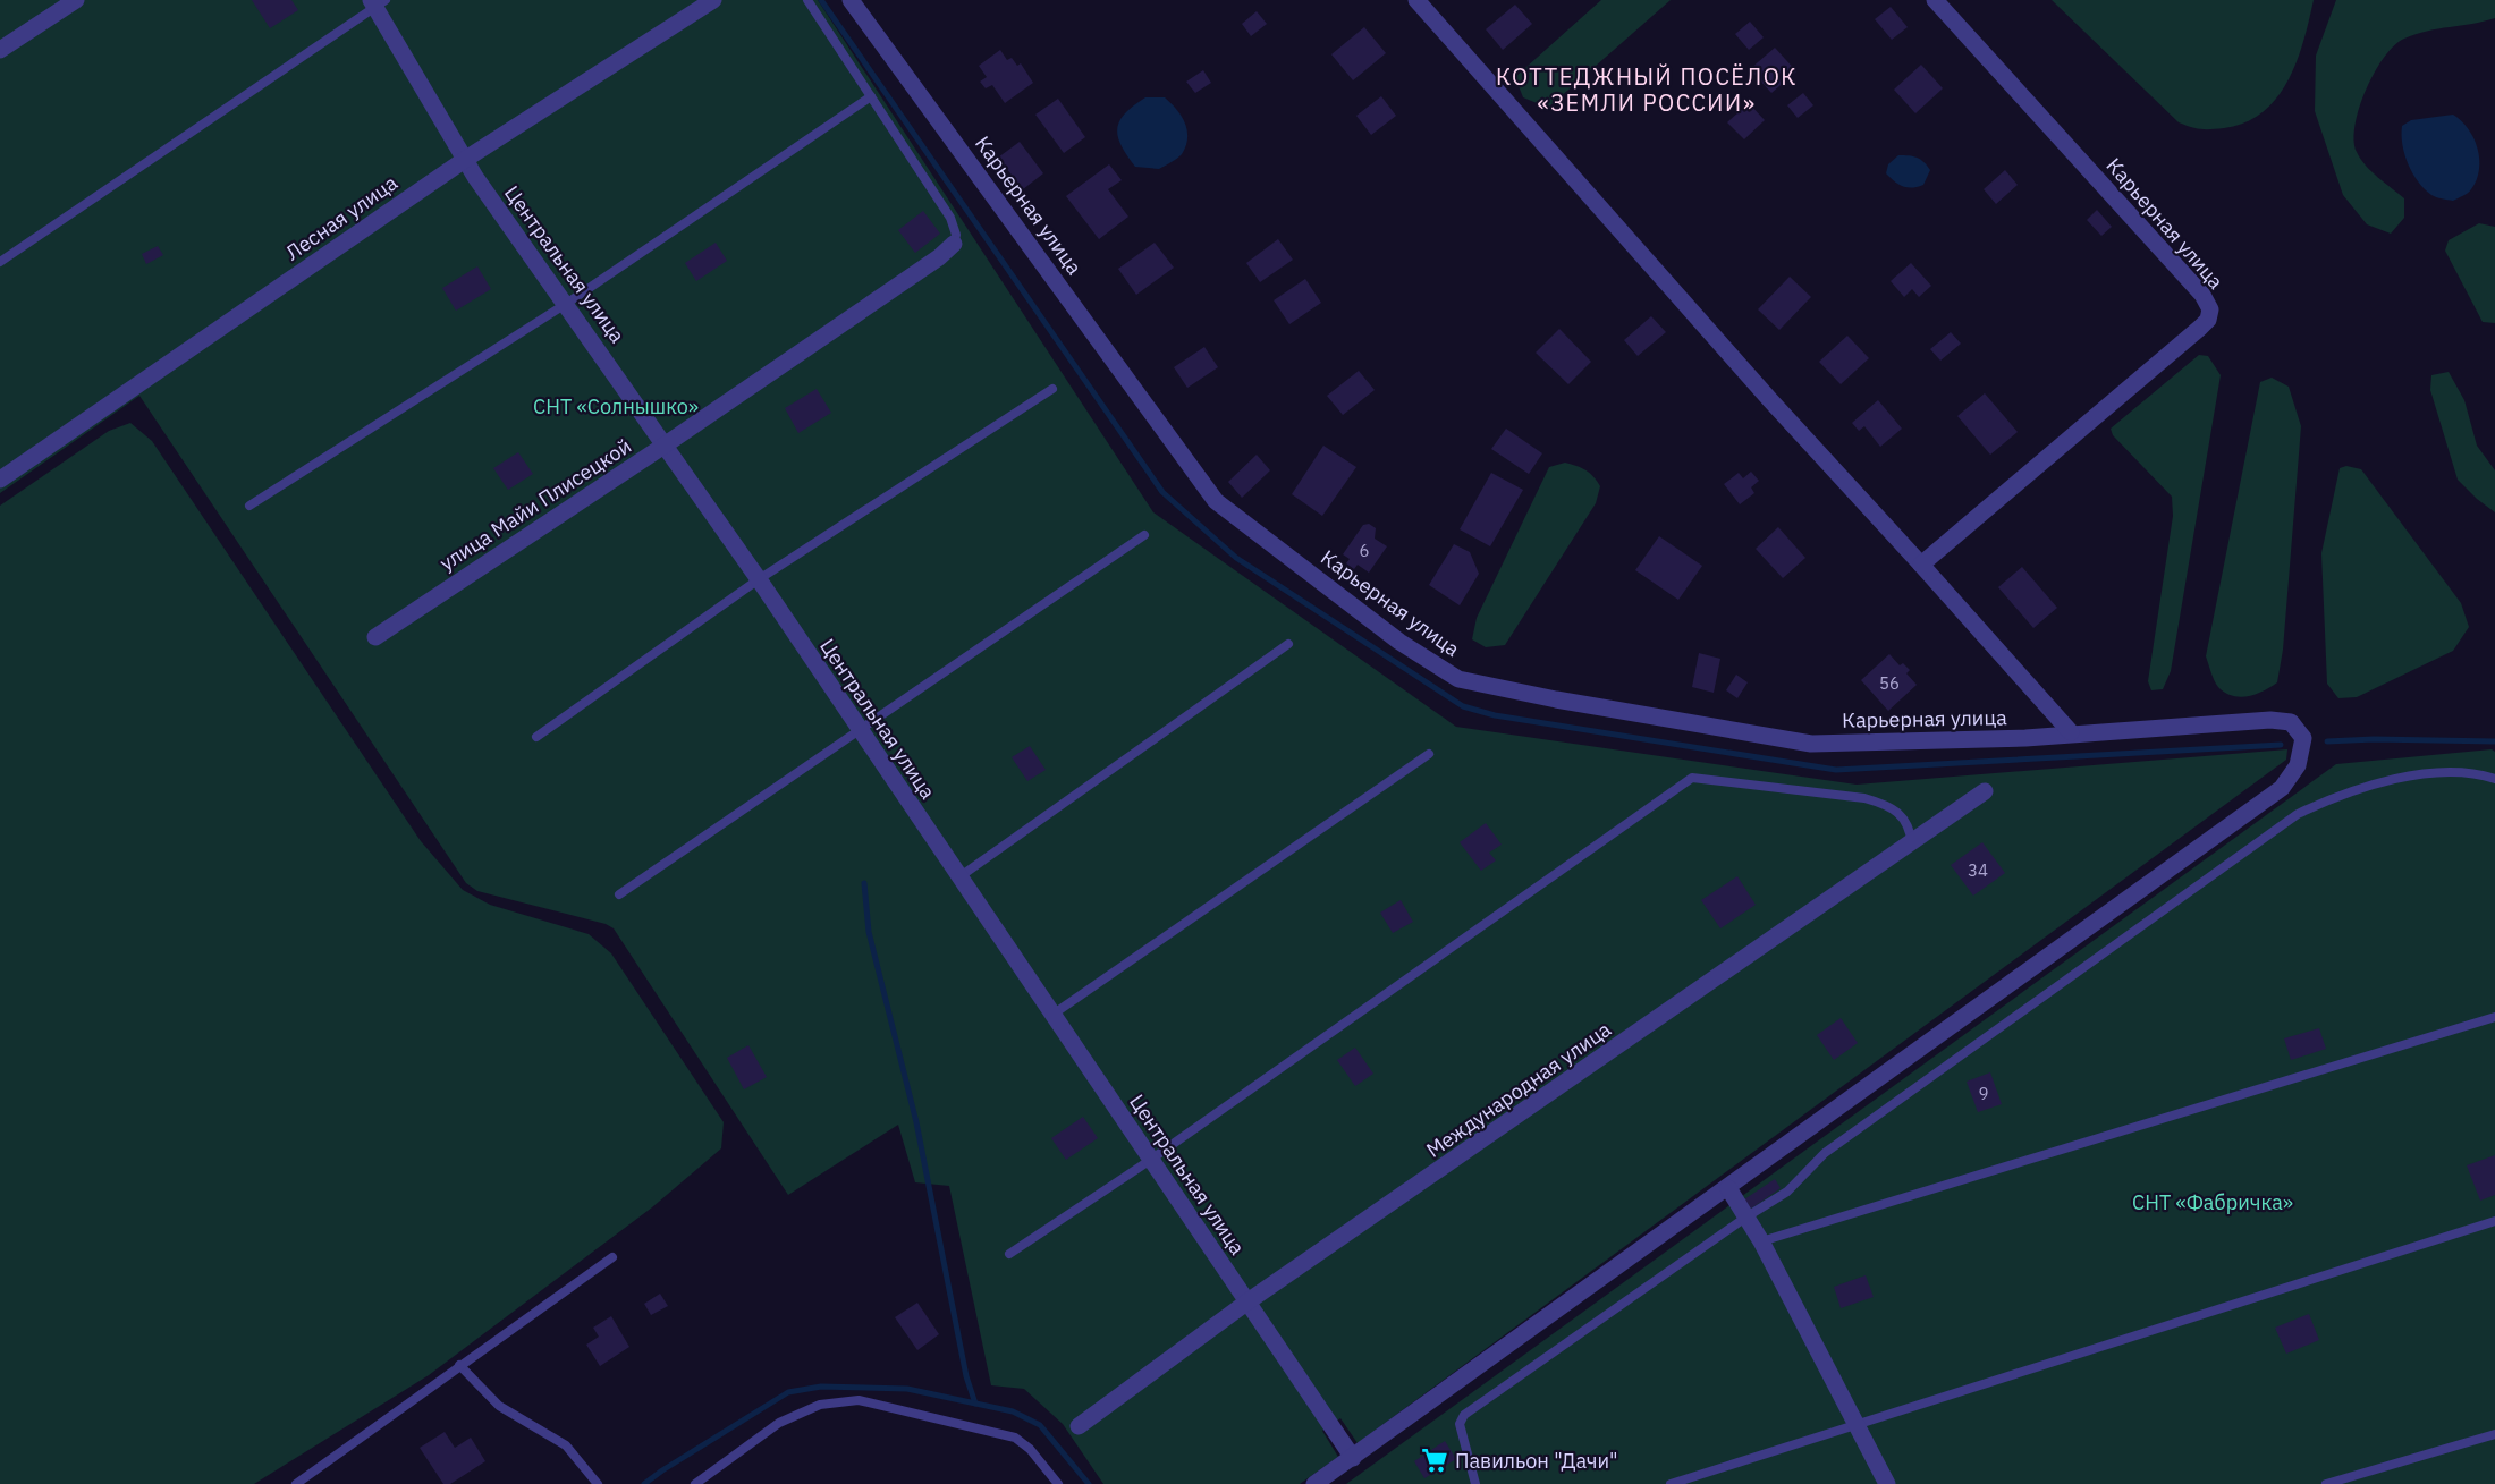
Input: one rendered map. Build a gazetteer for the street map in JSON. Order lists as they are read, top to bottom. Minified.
{"streets":{"street":["Карьерная улица","Лесная улица","Центральная улица","улица Майи Плисецкой","Международная улица"]},"crossings":[["Лесная улица","Центральная улица"],["Центральная улица","улица Майи Плисецкой"],["Центральная улица","Международная улица"]],"districts":["КОТТЕДЖНЫЙ ПОСЁЛОК «ЗЕМЛИ РОССИИ»"],"parks":["СНТ «Солнышко»","СНТ «Фабричка»"],"places":{"supermarket":["Павильон \"Дачи\""]},"house_numbers":["6","56","34","9"]}
